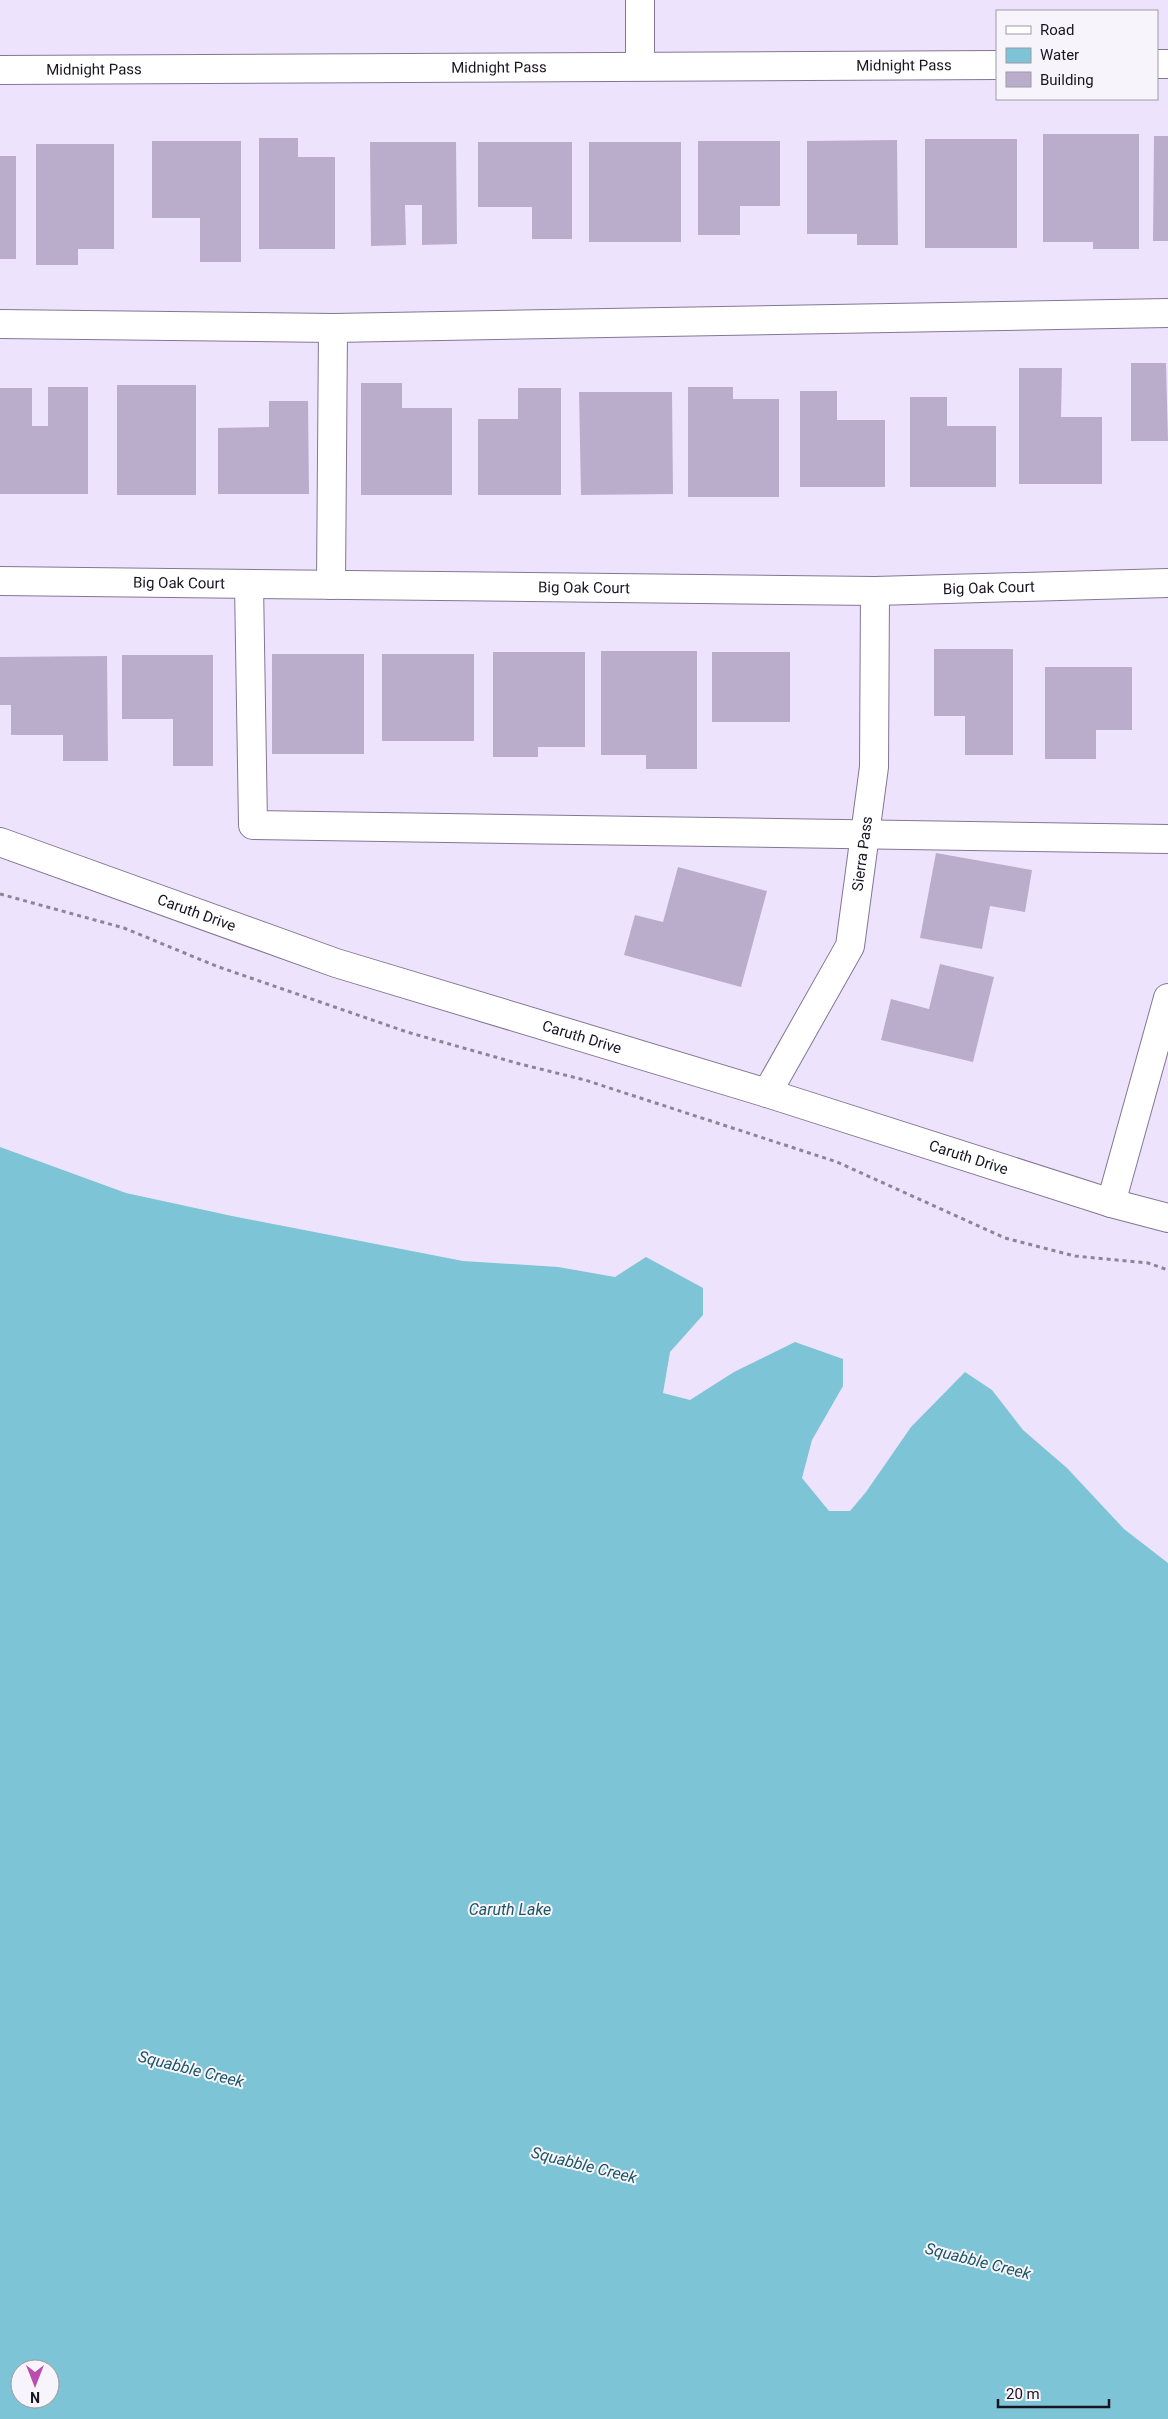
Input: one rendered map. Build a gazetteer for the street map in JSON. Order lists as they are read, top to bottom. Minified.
{"streets":{"street":["Midnight Pass","Big Oak Court","Sierra Pass","Caruth Drive"]},"crossings":[["Big Oak Court","Sierra Pass"],["Sierra Pass","Caruth Drive"]],"water":["Caruth Lake","Squabble Creek"],"legend":["Road","Water","Building"],"scale_bar":"20 m","north":"bottom"}
